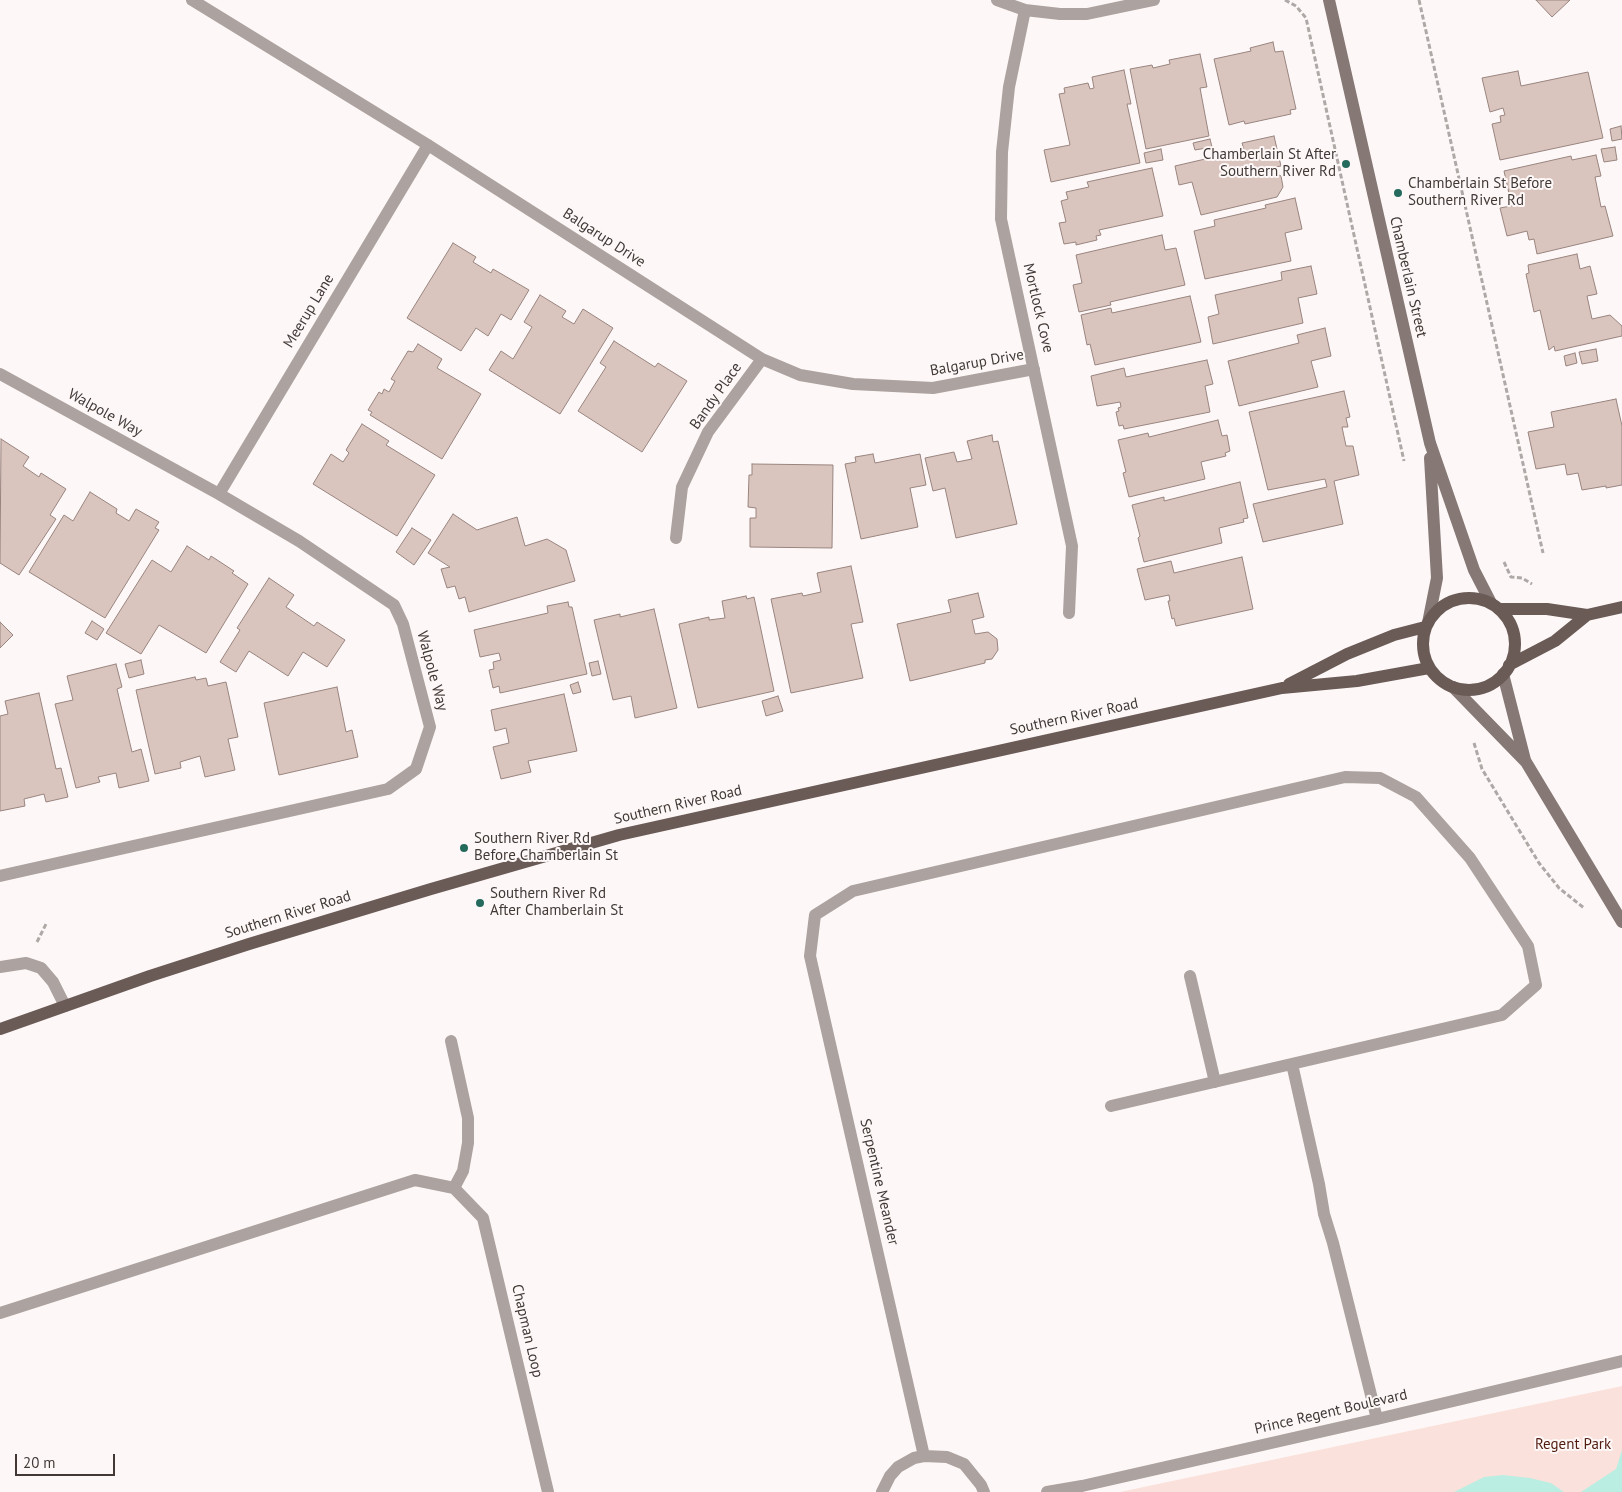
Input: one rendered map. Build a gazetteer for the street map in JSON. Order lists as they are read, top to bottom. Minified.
{"streets":{"main road":["Chamberlain Street","Southern River Road"],"street":["Balgarup Drive","Mortlock Cove","Meerup Lane","Bandy Place","Walpole Way","Serpentine Meander","Chapman Loop","Prince Regent Boulevard"]},"crossings":[["Balgarup Drive","Mortlock Cove"],["Balgarup Drive","Meerup Lane"],["Balgarup Drive","Bandy Place"],["Chamberlain Street","Southern River Road"],["Meerup Lane","Walpole Way"]],"parks":["Regent Park"],"places":["Chamberlain St After Southern River Rd","Chamberlain St Before Southern River Rd","Southern River Rd Before Chamberlain St","Southern River Rd After Chamberlain St"],"scale_bar":"20 m"}
